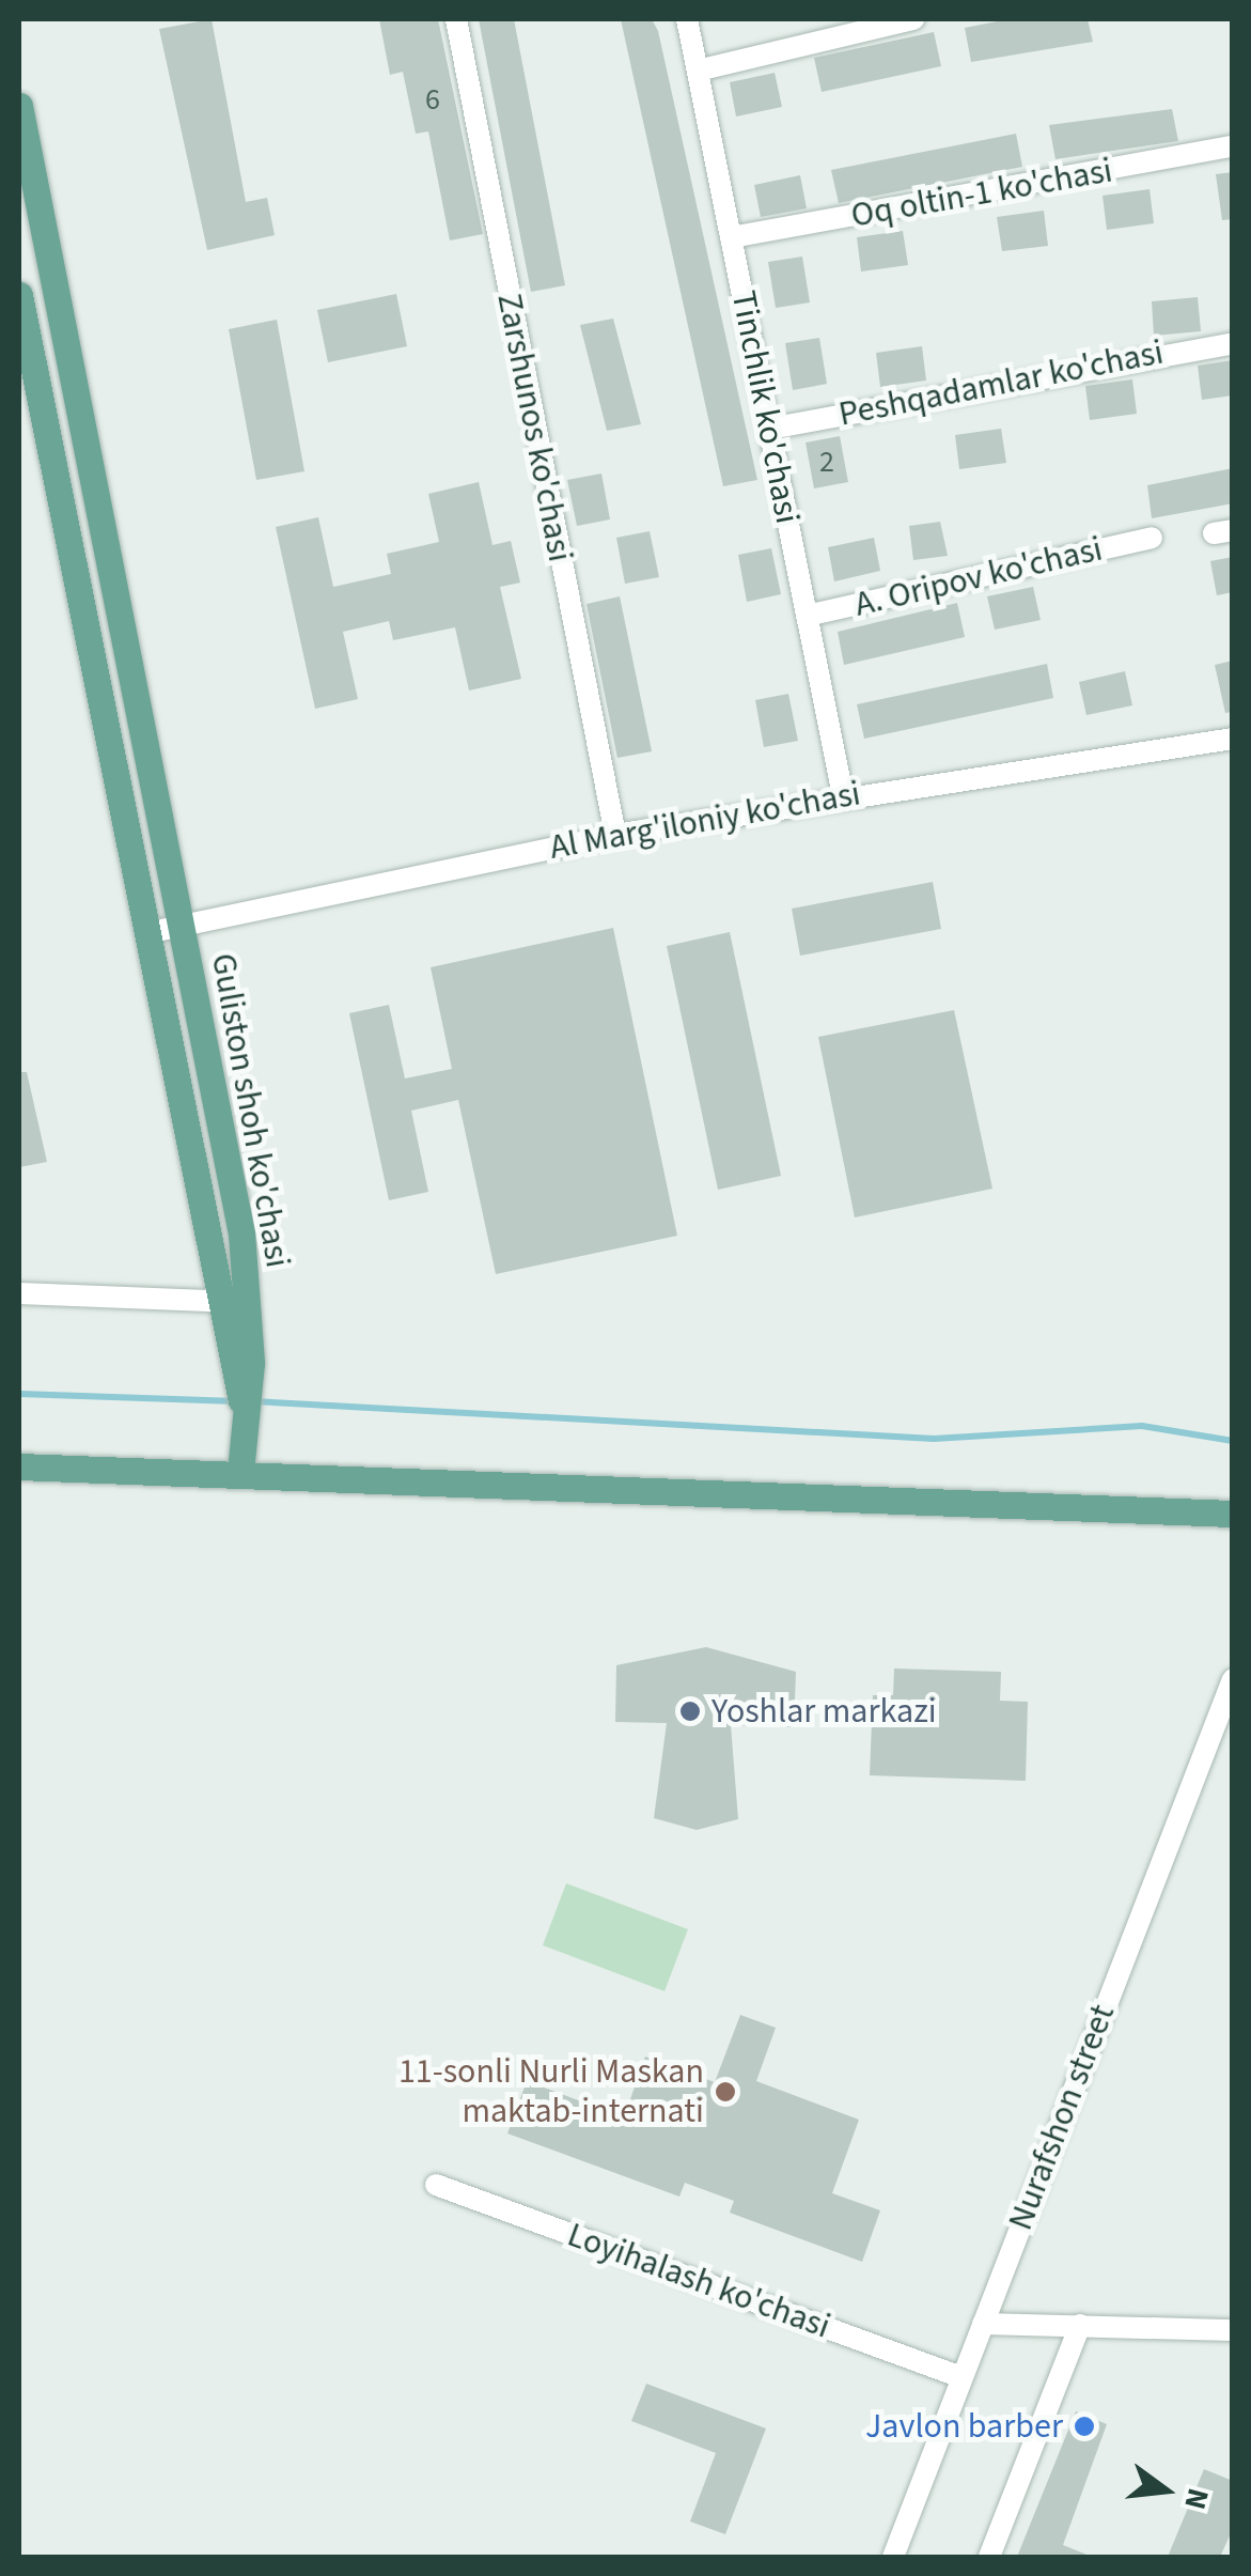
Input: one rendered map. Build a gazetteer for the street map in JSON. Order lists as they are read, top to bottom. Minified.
{"streets":{"main road":["Guliston shoh ko'chasi"],"street":["Oq oltin-1 ko'chasi","Peshqadamlar ko'chasi","Tinchlik ko'chasi","Zarshunos ko'chasi","A. Oripov ko'chasi","Al Marg'iloniy ko'chasi","Nurafshon street","Loyihalash ko'chasi"]},"crossings":[["Oq oltin-1 ko'chasi","Tinchlik ko'chasi"],["Peshqadamlar ko'chasi","Tinchlik ko'chasi"],["Tinchlik ko'chasi","A. Oripov ko'chasi"],["Tinchlik ko'chasi","Al Marg'iloniy ko'chasi"],["Zarshunos ko'chasi","Al Marg'iloniy ko'chasi"],["Al Marg'iloniy ko'chasi","Guliston shoh ko'chasi"],["Nurafshon street","Loyihalash ko'chasi"]],"places":["Yoshlar markazi","11-sonli Nurli Maskan maktab-internati","Javlon barber"],"house_numbers":["6","2"],"north":"right"}
